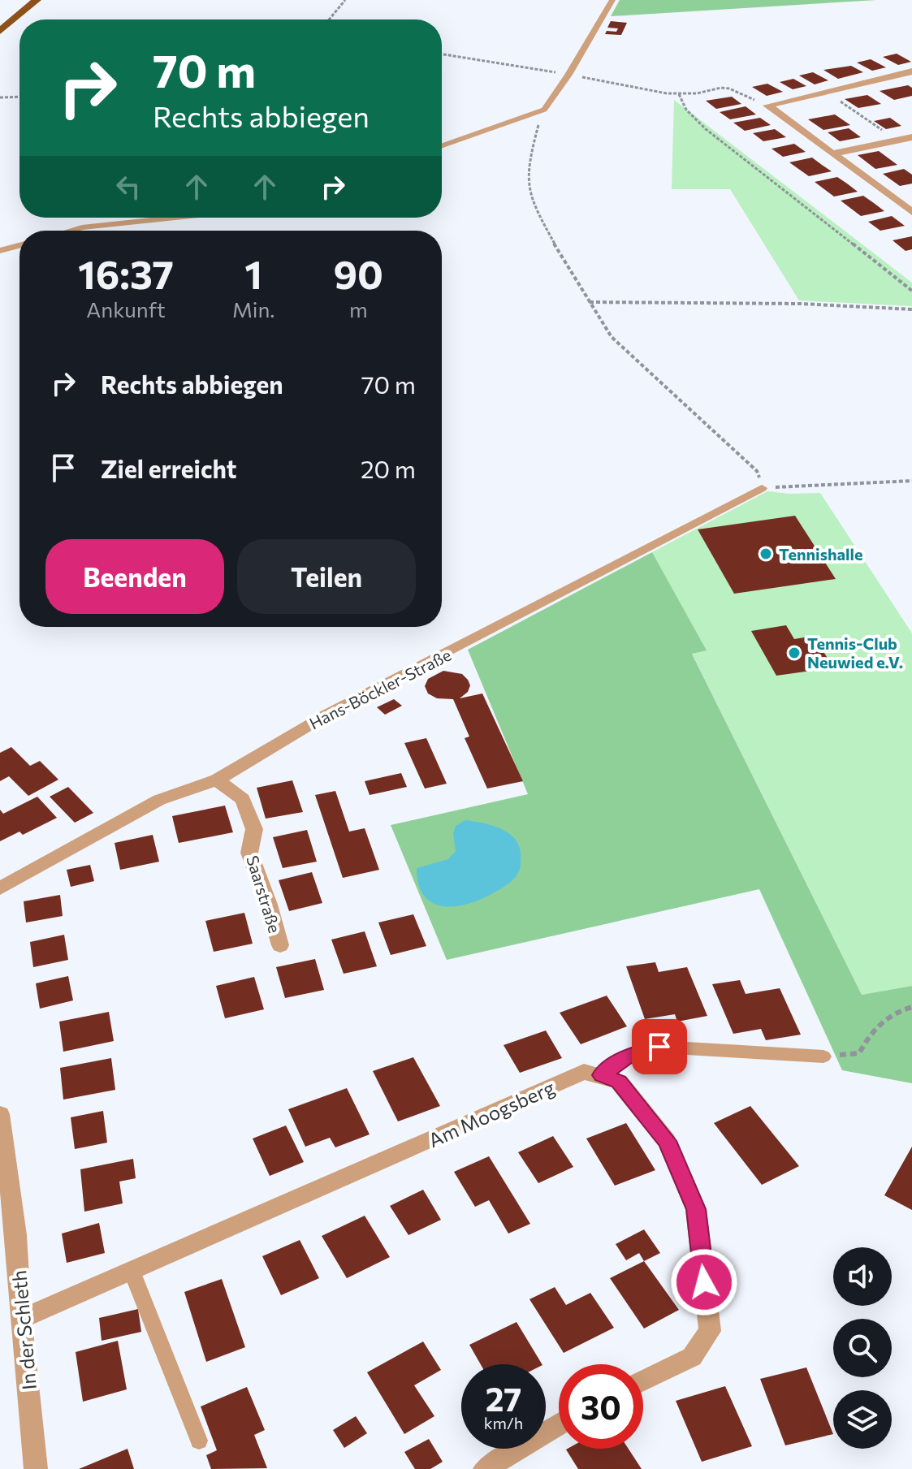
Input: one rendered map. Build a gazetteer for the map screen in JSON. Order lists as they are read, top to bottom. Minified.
{"streets":{"street":["Hans-Böckler-Straße","Saarstraße","Am Moogsberg","In der Schleth"]},"crossings":[["Hans-Böckler-Straße","Saarstraße"],["Am Moogsberg","In der Schleth"]],"places":["Tennishalle","Tennis-Club Neuwied e.V."],"page":{"turn":["70 m","Rechts abbiegen"],"eta":["16:37","Ankunft","1","Min.","90","m"],"list":[{"name":"Rechts abbiegen","value":"70 m"},{"name":"Ziel erreicht","value":"20 m"}],"buttons":["Beenden","Teilen"],"speed":"27 km/h","limit":"30"}}
